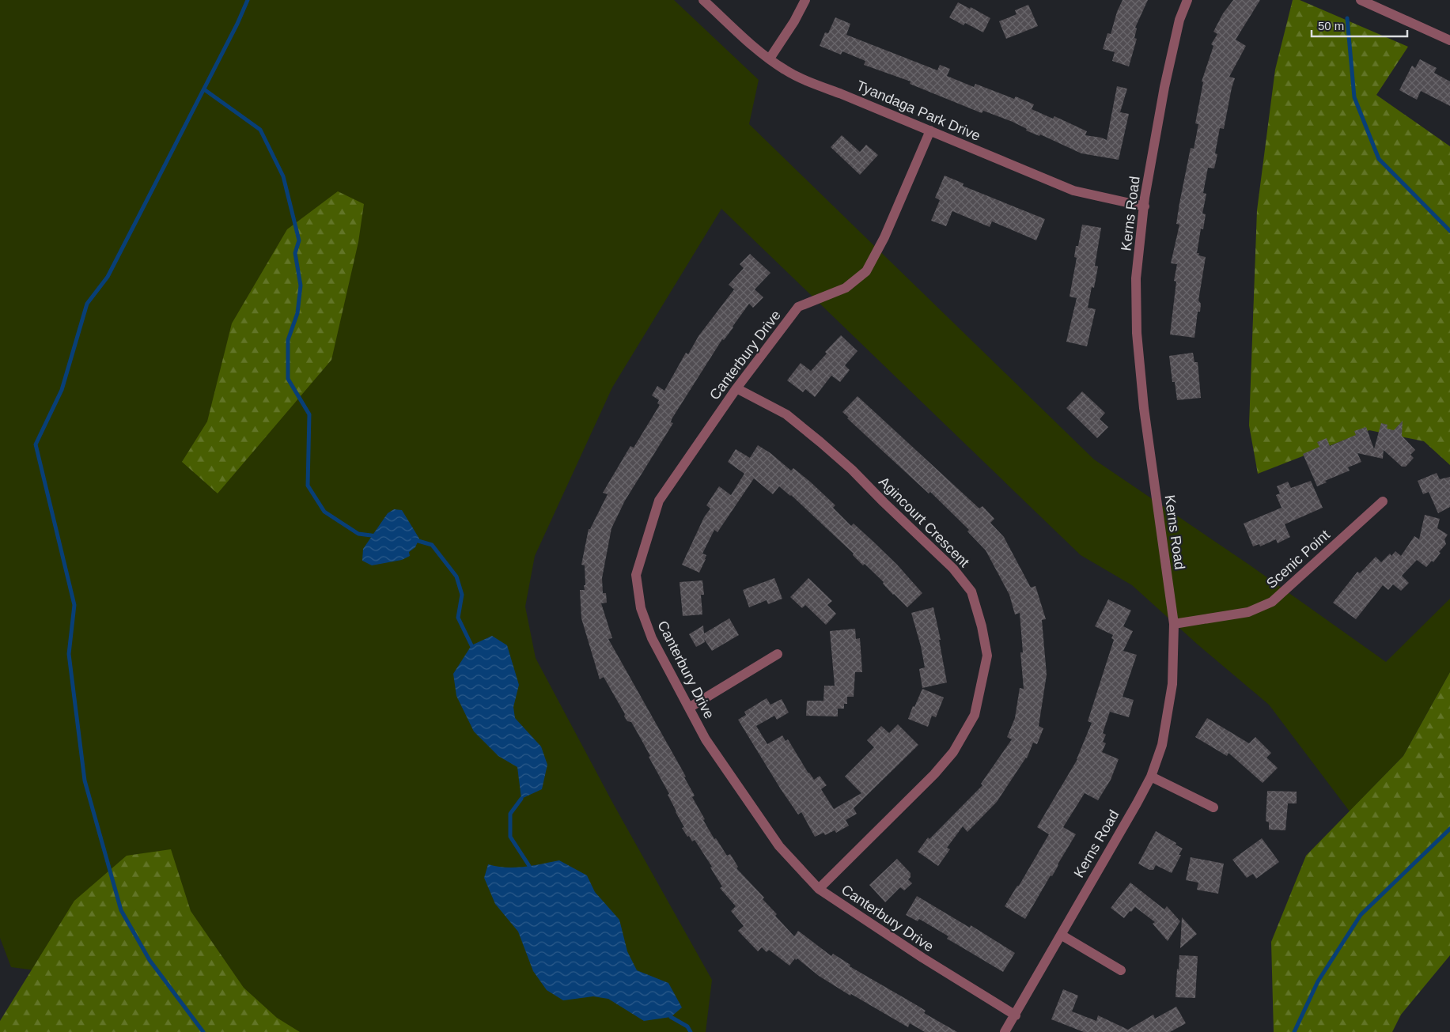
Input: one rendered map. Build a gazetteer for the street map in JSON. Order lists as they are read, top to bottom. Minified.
{"streets":{"street":["Tyandaga Park Drive","Kerns Road","Canterbury Drive","Agincourt Crescent","Scenic Point"]},"crossings":[["Tyandaga Park Drive","Kerns Road"],["Tyandaga Park Drive","Canterbury Drive"],["Kerns Road","Canterbury Drive"],["Kerns Road","Scenic Point"],["Canterbury Drive","Agincourt Crescent"]],"scale_bar":"50 m"}
